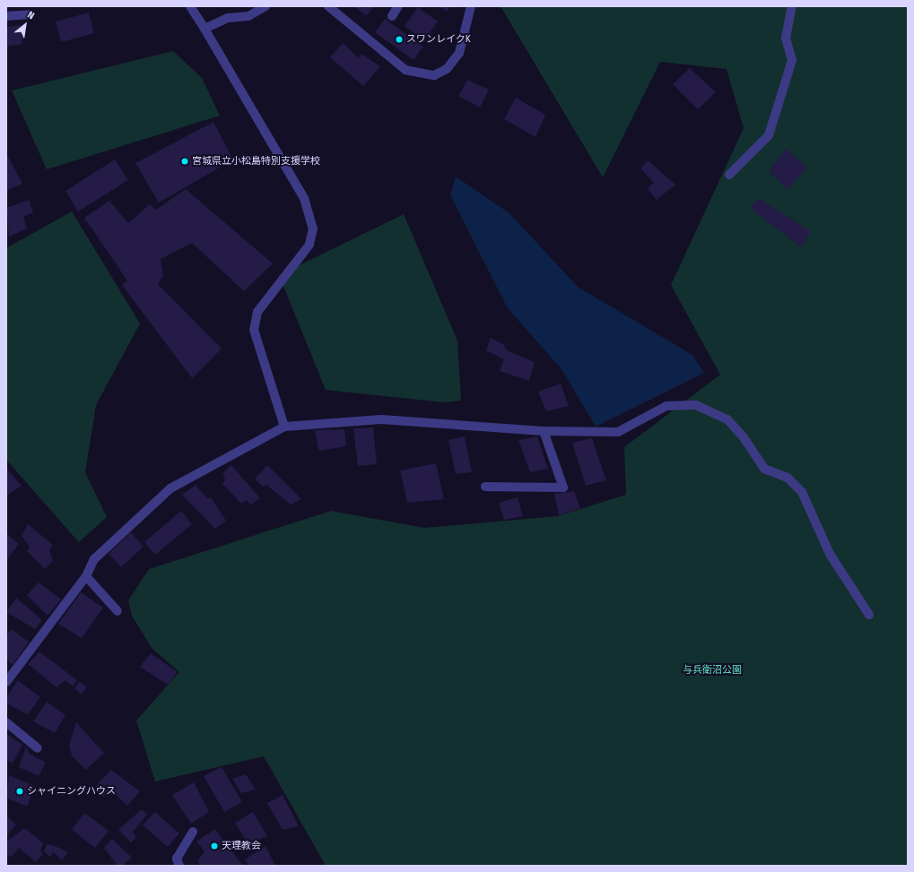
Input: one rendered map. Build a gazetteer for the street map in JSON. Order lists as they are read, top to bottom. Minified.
{"parks":["与兵衛沼公園"],"places":["スワンレイクK","宮城県立小松島特別支援学校","シャイニングハウス","天理教会"],"north":"top right"}
